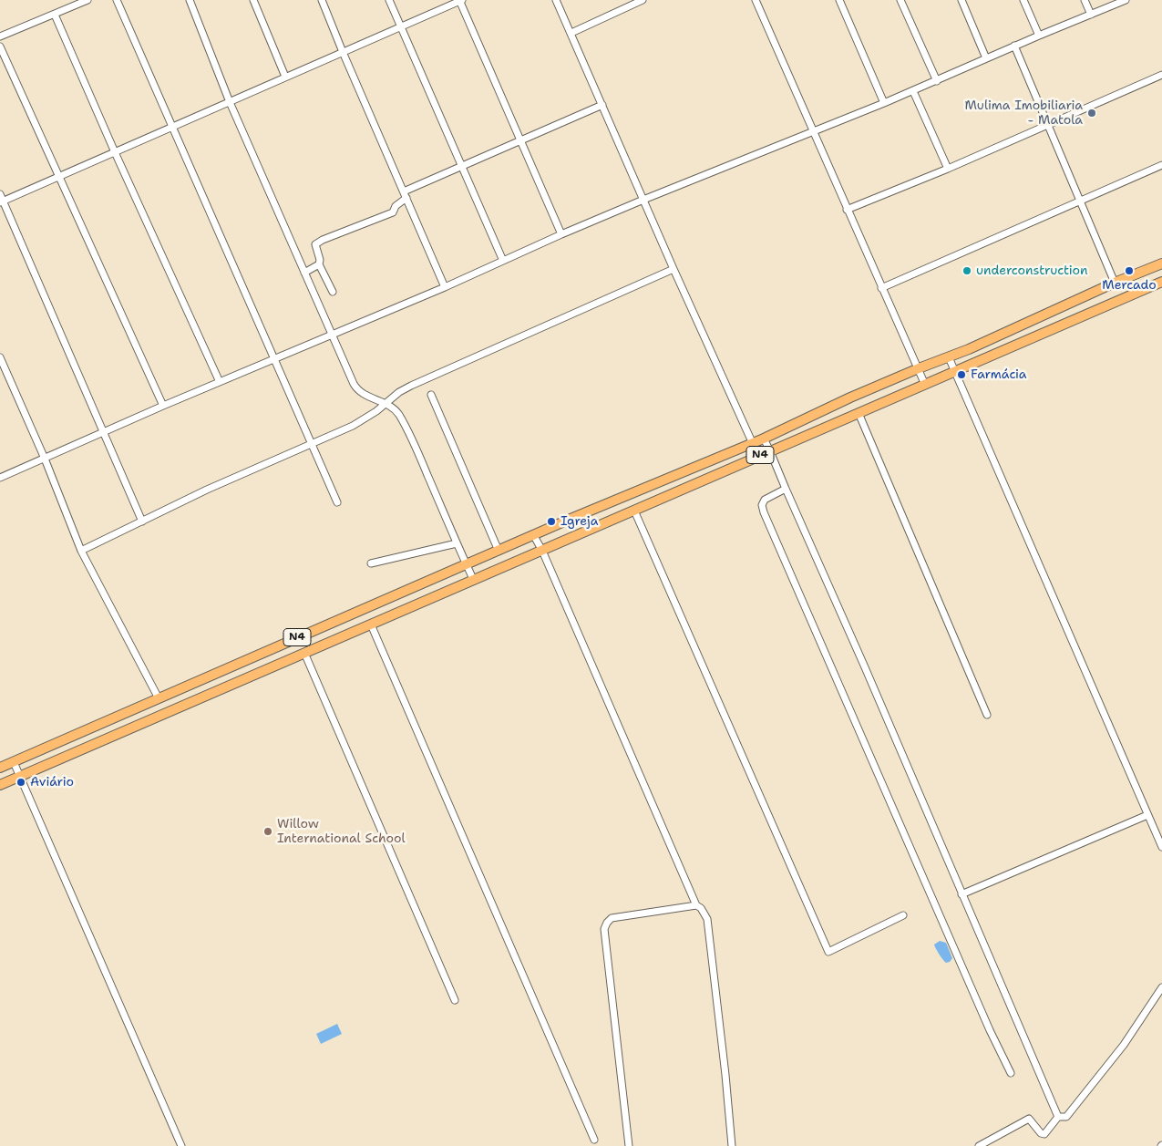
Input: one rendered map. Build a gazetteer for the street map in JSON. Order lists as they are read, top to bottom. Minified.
{"streets":{"highway":["N4"]},"places":["Mulima Imobiliaria - Matola","underconstruction","Mercado","Farmácia","Igreja","Aviário","Willow International School"]}
